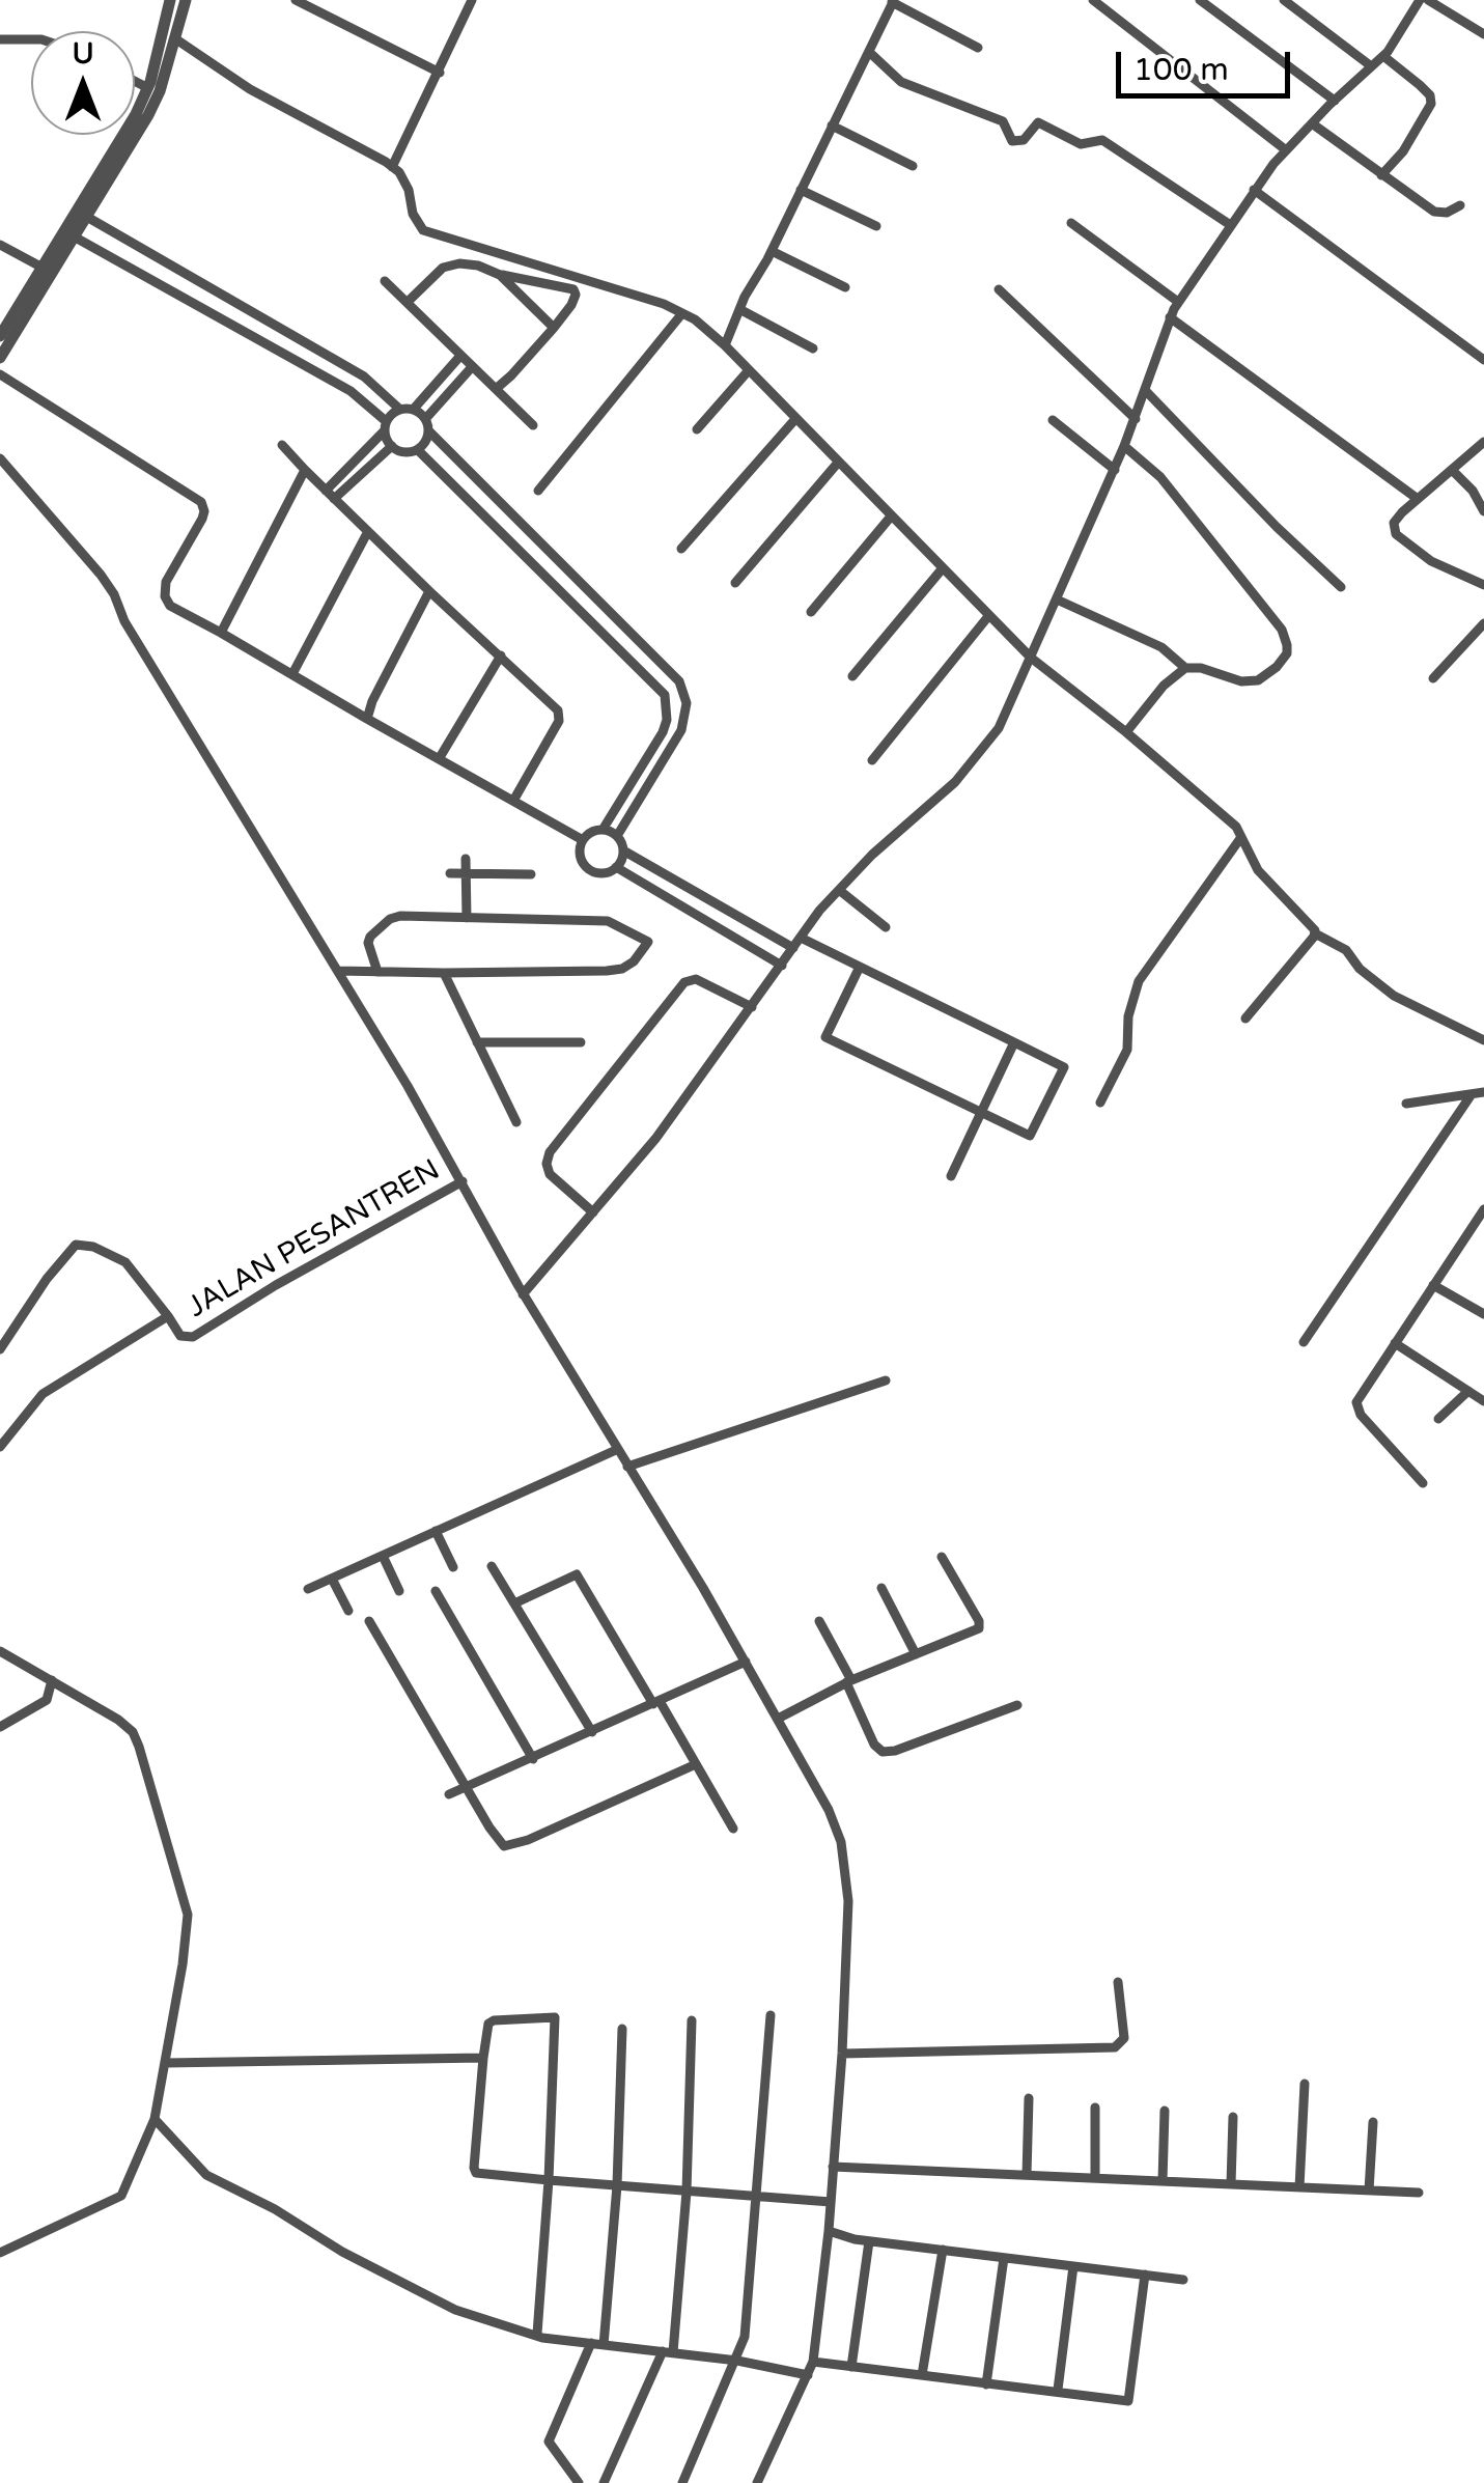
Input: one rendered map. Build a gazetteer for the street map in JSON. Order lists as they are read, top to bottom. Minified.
{"streets":{"street":["JALAN PESANTREN"]},"scale_bar":"100 m","north":"top"}
